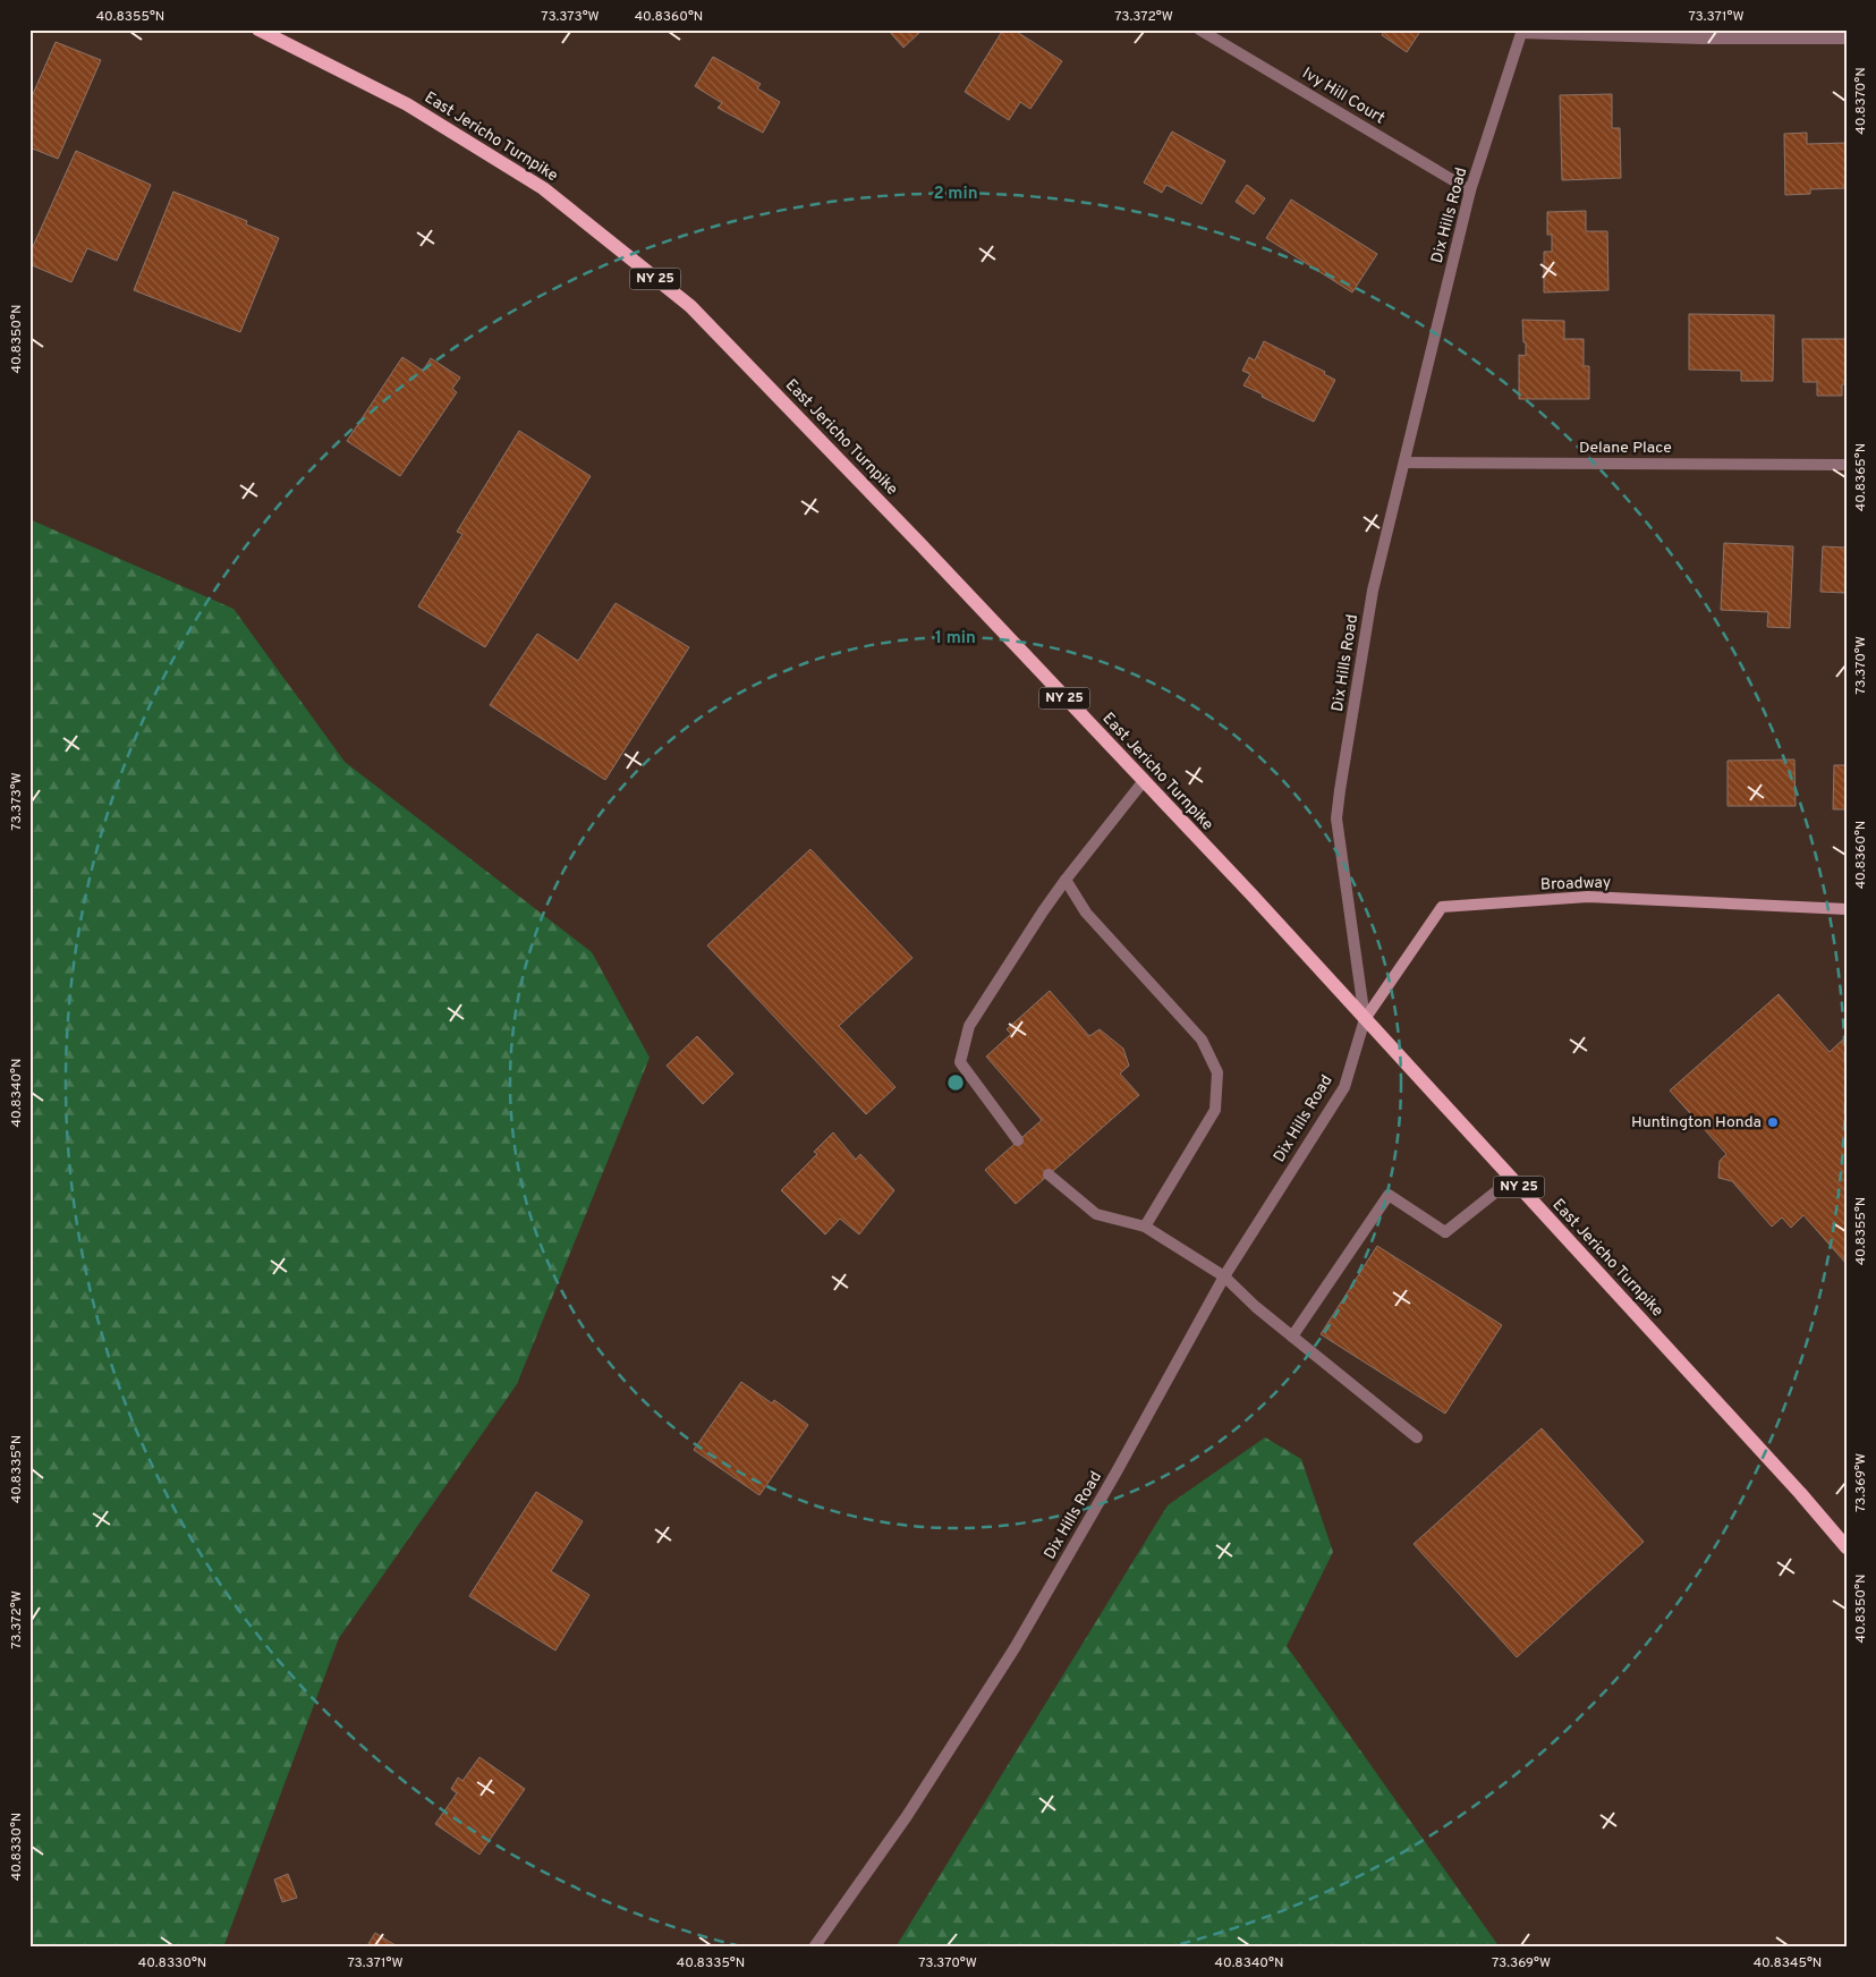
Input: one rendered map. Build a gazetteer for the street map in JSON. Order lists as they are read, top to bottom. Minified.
{"streets":{"main road":["East Jericho Turnpike","NY 25","Broadway"],"street":["Ivy Hill Court","Dix Hills Road","Delane Place"]},"crossings":[["Ivy Hill Court","Dix Hills Road"],["East Jericho Turnpike","Dix Hills Road"],["East Jericho Turnpike","Broadway"],["Dix Hills Road","Delane Place"],["Dix Hills Road","Broadway"]],"places":["Huntington Honda"],"coordinates":["40.8355°N","73.373°W","40.8360°N","73.372°W","73.371°W","40.8370°N","40.8350°N","40.8365°N","73.370°W","40.8340°N","40.8335°N","73.369°W","40.8330°N","40.8345°N"],"rings":["2 min","1 min"]}
